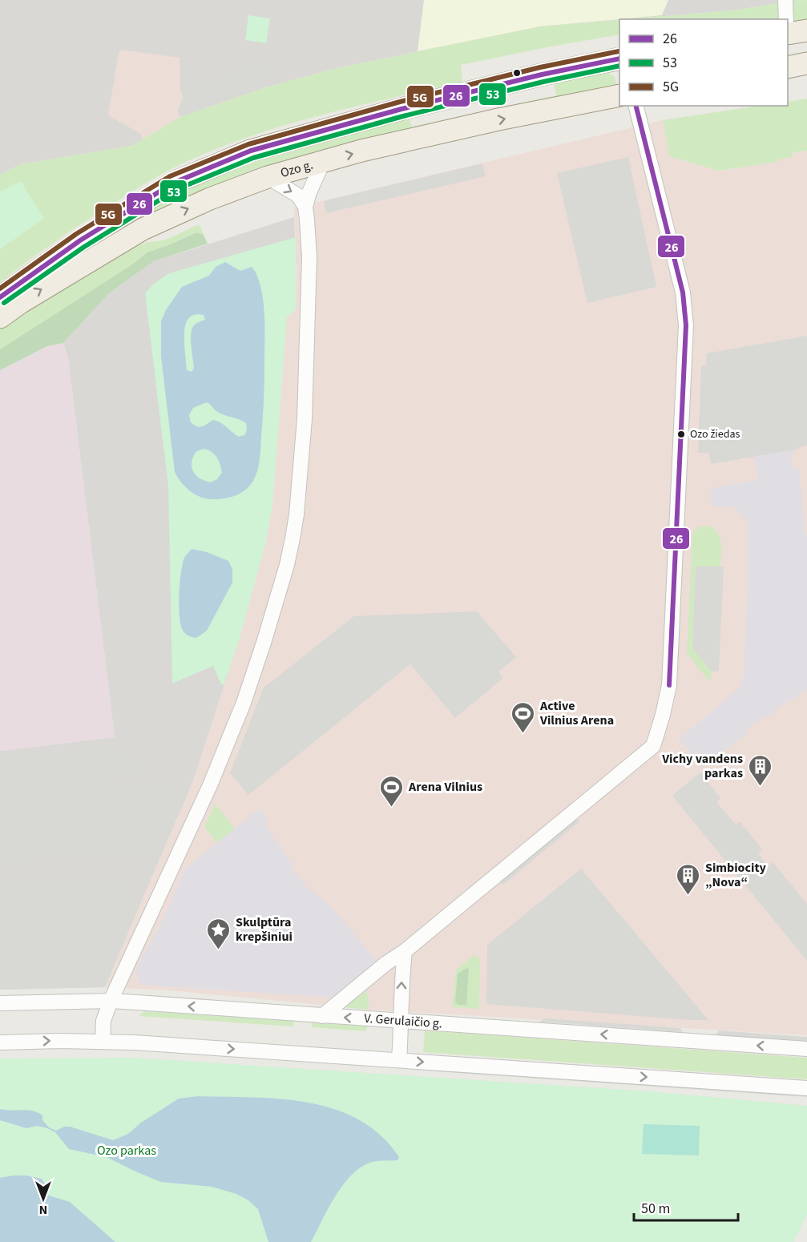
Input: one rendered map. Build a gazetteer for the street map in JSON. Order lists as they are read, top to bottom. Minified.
{"streets":{"main road":["Ozo g."],"street":["V. Gerulaičio g."]},"parks":["Ozo parkas"],"places":{"other":["Ozo žiedas"],"sports":["Active Vilnius Arena","Arena Vilnius"],"building":["Vichy vandens parkas","Simbiocity „Nova“"],"place":["Skulptūra krepšiniui"]},"lines":["transit line 5G","transit line 26","transit line 53"],"legend":["26","53","5G"],"scale_bar":"50 m","north":"bottom"}
